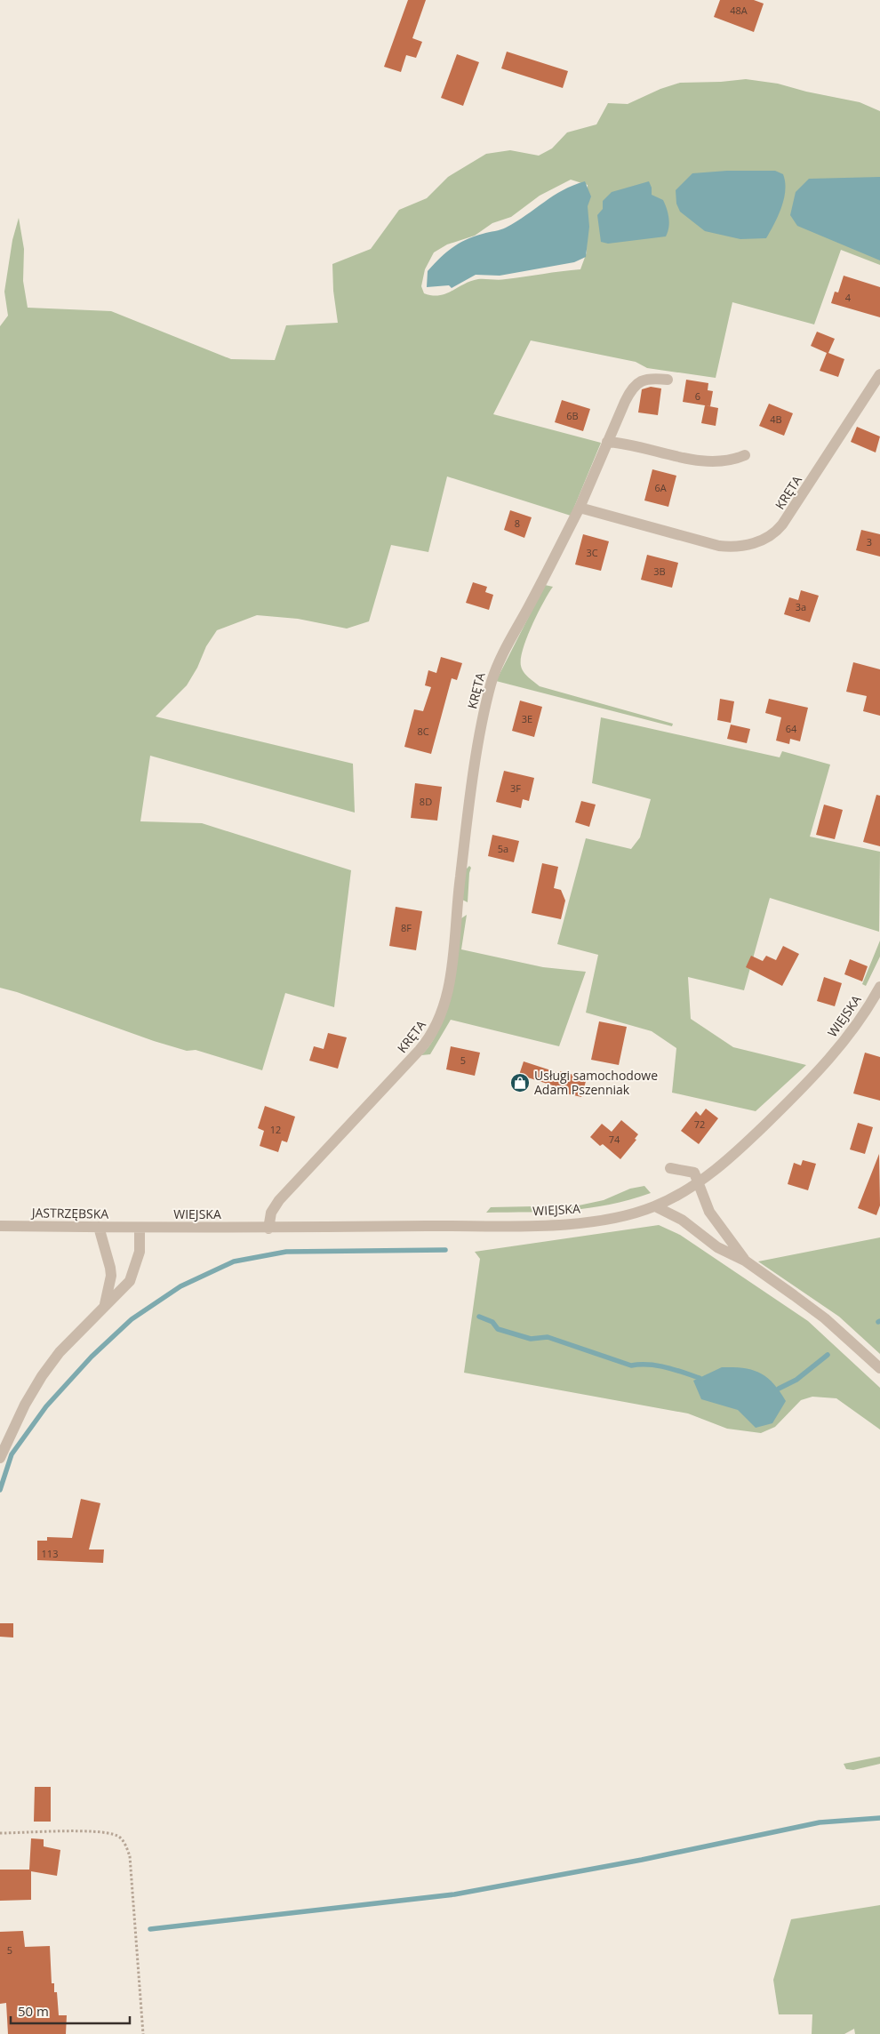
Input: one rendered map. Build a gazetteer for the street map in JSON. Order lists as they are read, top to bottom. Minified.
{"streets":{"street":["KRĘTA","WIEJSKA","JASTRZĘBSKA"]},"crossings":[["KRĘTA","WIEJSKA"],["WIEJSKA","JASTRZĘBSKA"]],"places":{"shop":["Usługi samochodowe Adam Pszenniak"]},"house_numbers":["48A","4","6","6B","4B","6A","8","3","3C","3B","3a","3E","64","8C","3F","8D","5a","8F","5","72","12","74","113","5"],"scale_bar":"50 m"}
